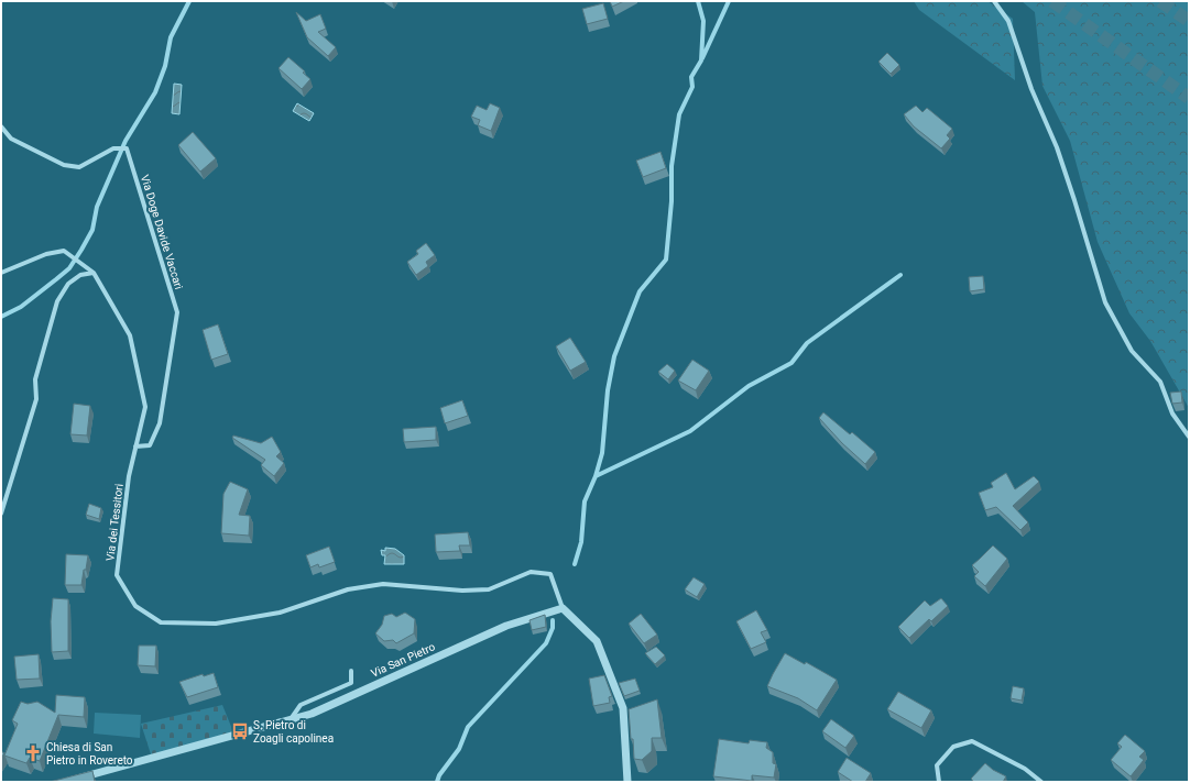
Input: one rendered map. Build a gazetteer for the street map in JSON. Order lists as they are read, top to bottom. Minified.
{"streets":{"street":["Via Doge Davide Vaccari","Via dei Tessitori","Via San Pietro"]},"crossings":[["Via Doge Davide Vaccari","Via dei Tessitori"],["Via dei Tessitori","Via San Pietro"]],"places":{"bus stop":["S. Pietro di Zoagli capolinea"],"church":["Chiesa di San Pietro in Rovereto"]}}
